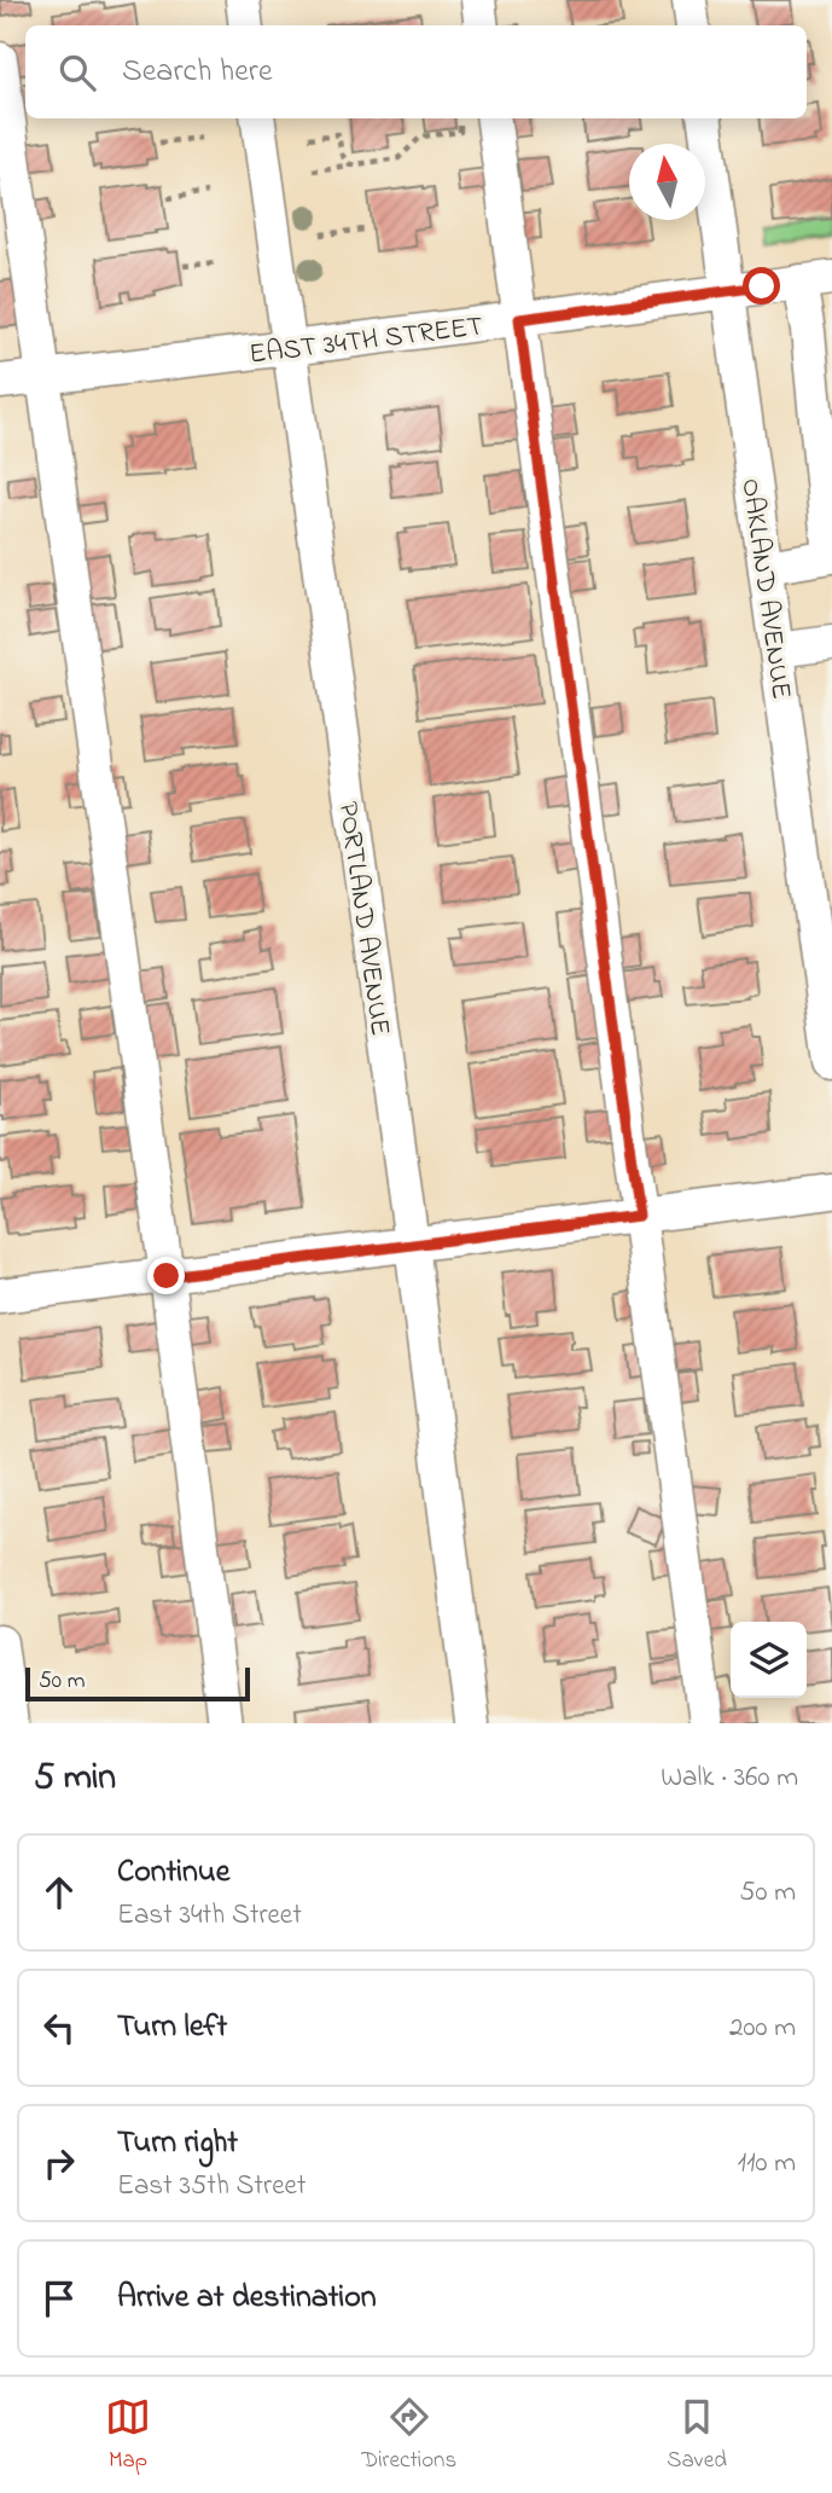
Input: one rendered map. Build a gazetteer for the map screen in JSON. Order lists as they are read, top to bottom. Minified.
{"streets":{"street":["EAST 34TH STREET","OAKLAND AVENUE","PORTLAND AVENUE"]},"crossings":[["EAST 34TH STREET","OAKLAND AVENUE"],["EAST 34TH STREET","PORTLAND AVENUE"]],"scale_bar":"50 m","north":"top","page":{"search":"Search here","scale":"50 m","heading":["5 min","Walk · 360 m"],"list":[["Continue","East 34th Street","50 m"],["Turn left","200 m"],["Turn right","East 35th Street","110 m"],"Arrive at destination"],"nav":["Map","Directions","Saved"]}}
